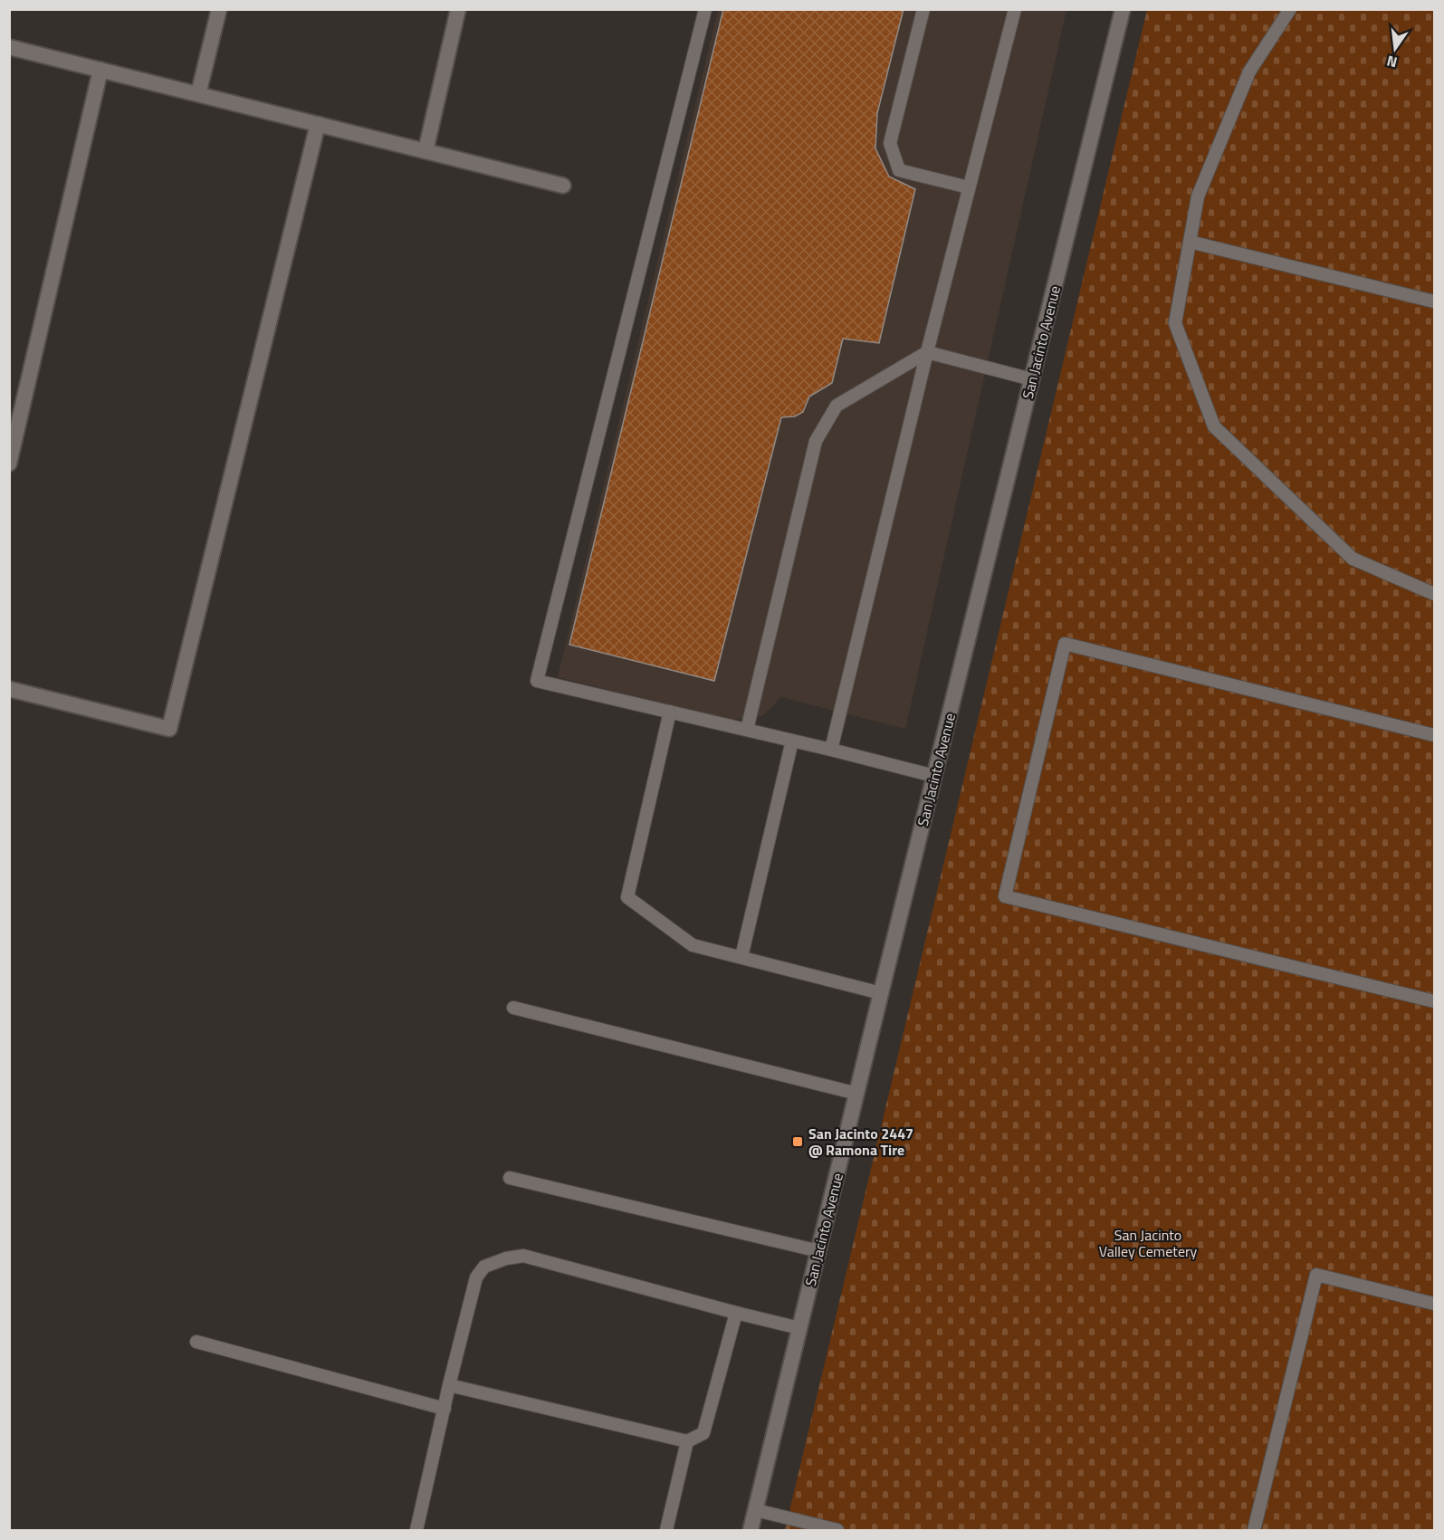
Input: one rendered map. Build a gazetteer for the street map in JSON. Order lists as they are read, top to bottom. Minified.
{"streets":{"street":["San Jacinto Avenue"]},"parks":["San Jacinto Valley Cemetery"],"places":{"transit":["San Jacinto 2447 @ Ramona Tire"]},"north":"bottom"}
